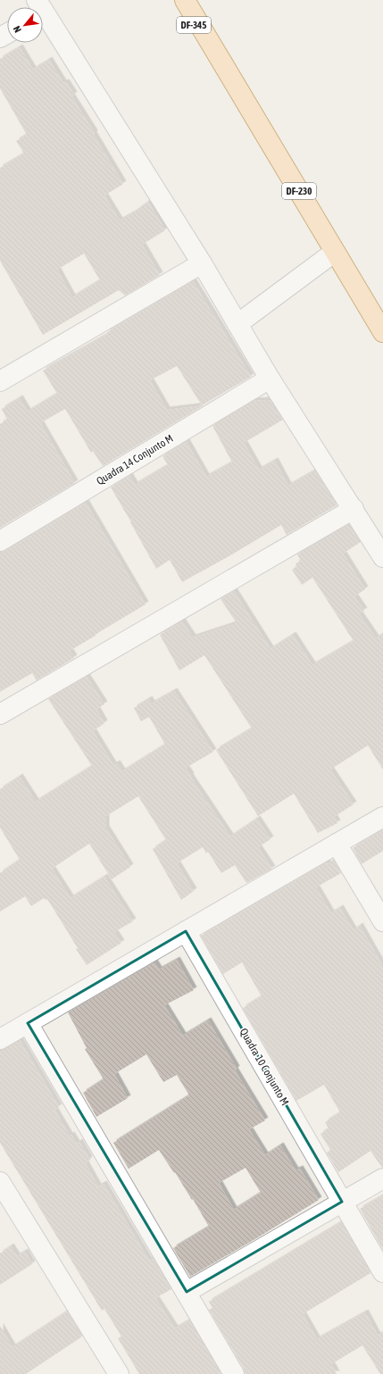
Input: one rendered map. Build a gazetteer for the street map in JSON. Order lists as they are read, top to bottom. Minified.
{"streets":{"main road":["DF-345","DF-230"],"street":["Quadra 14 Conjunto M","Quadra 10 Conjunto M"]},"crossings":[["DF-345","DF-230"]],"north":"bottom left"}
